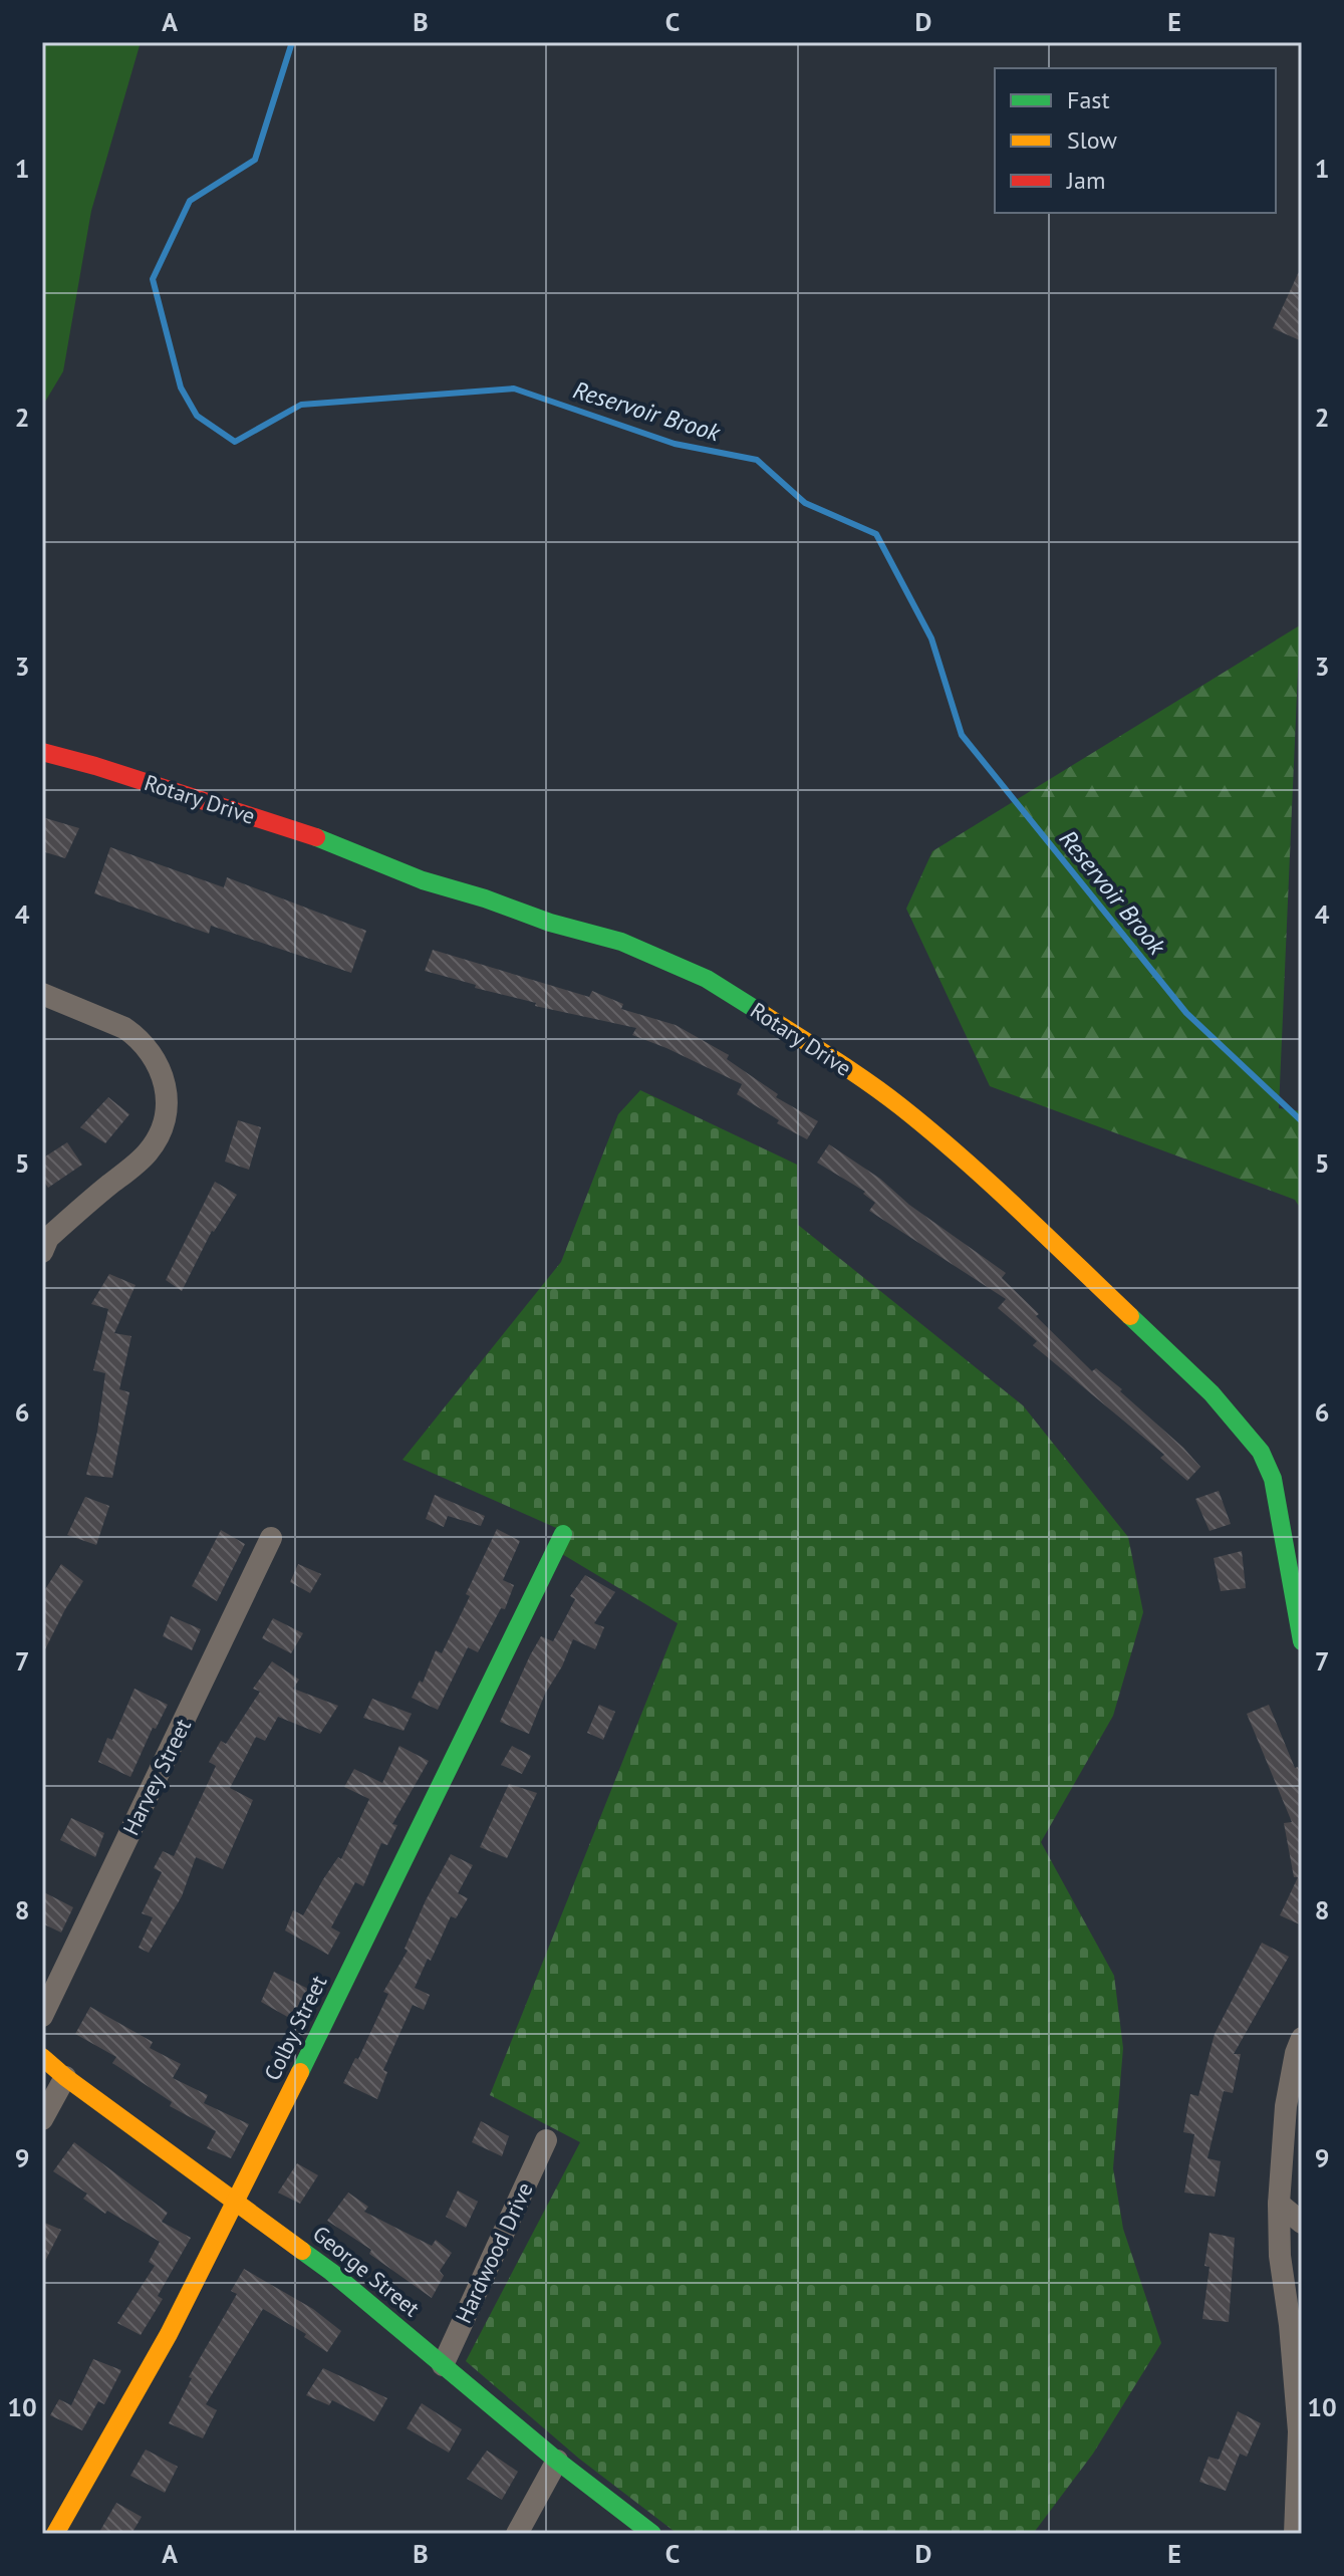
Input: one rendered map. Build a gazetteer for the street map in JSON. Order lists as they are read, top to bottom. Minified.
{"streets":{"street":["Rotary Drive","Harvey Street","Colby Street","Hardwood Drive","George Street"]},"crossings":[["Colby Street","George Street"],["Hardwood Drive","George Street"]],"water":["Reservoir Brook"],"legend":["Fast","Slow","Jam"],"grid":{"columns":["A","B","C","D","E"],"rows":["1","2","3","4","5","6","7","8","9","10"]}}
